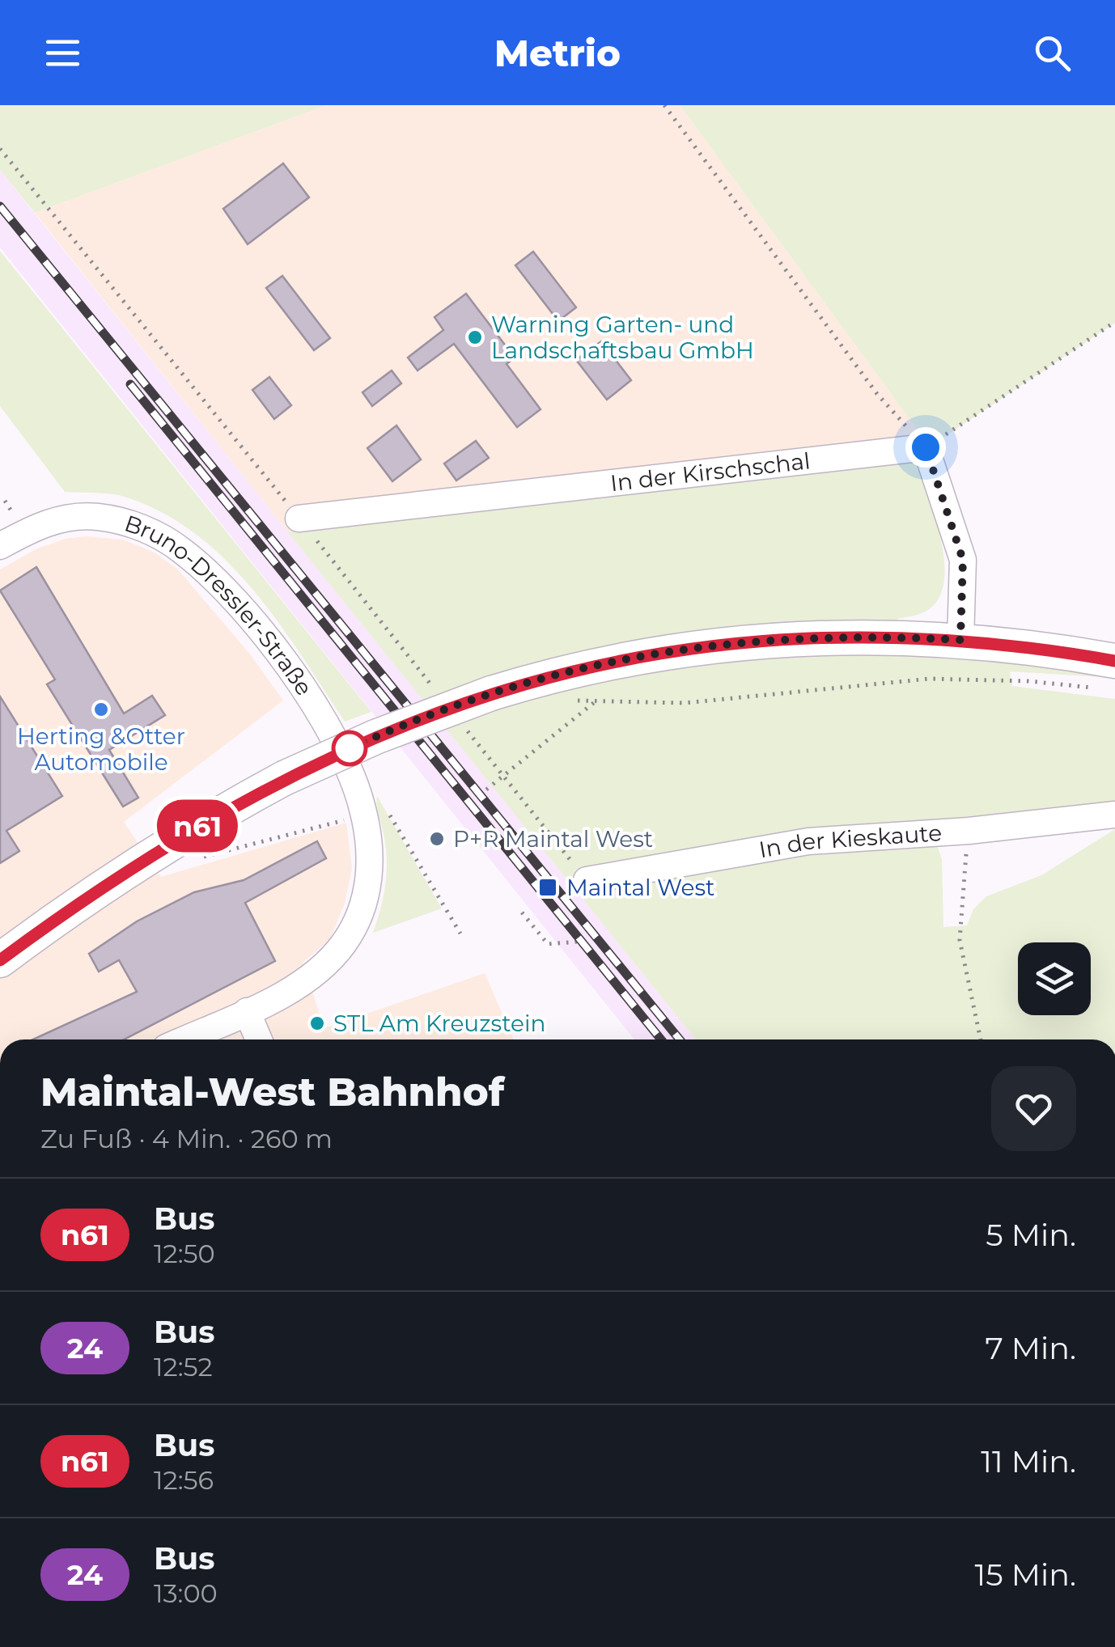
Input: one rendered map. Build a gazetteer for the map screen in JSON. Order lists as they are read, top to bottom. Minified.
{"streets":{"street":["In der Kirschschal","Bruno-Dressler-Straße","In der Kieskaute"]},"places":{"other":["Warning Garten- und Landschaftsbau GmbH","Herting &Otter Automobile","P+R Maintal West","STL Am Kreuzstein"],"transit":["Maintal West"]},"lines":["bus line n61"],"page":{"header":"Metrio","on_map":"n61","heading":["Maintal-West Bahnhof","Zu Fuß · 4 Min. · 260 m"],"list":[{"mark":"n61","name":"Bus","note":"12:50","value":"5 Min."},{"mark":"24","name":"Bus","note":"12:52","value":"7 Min."},{"mark":"n61","name":"Bus","note":"12:56","value":"11 Min."},{"mark":"24","name":"Bus","note":"13:00","value":"15 Min."}]}}
